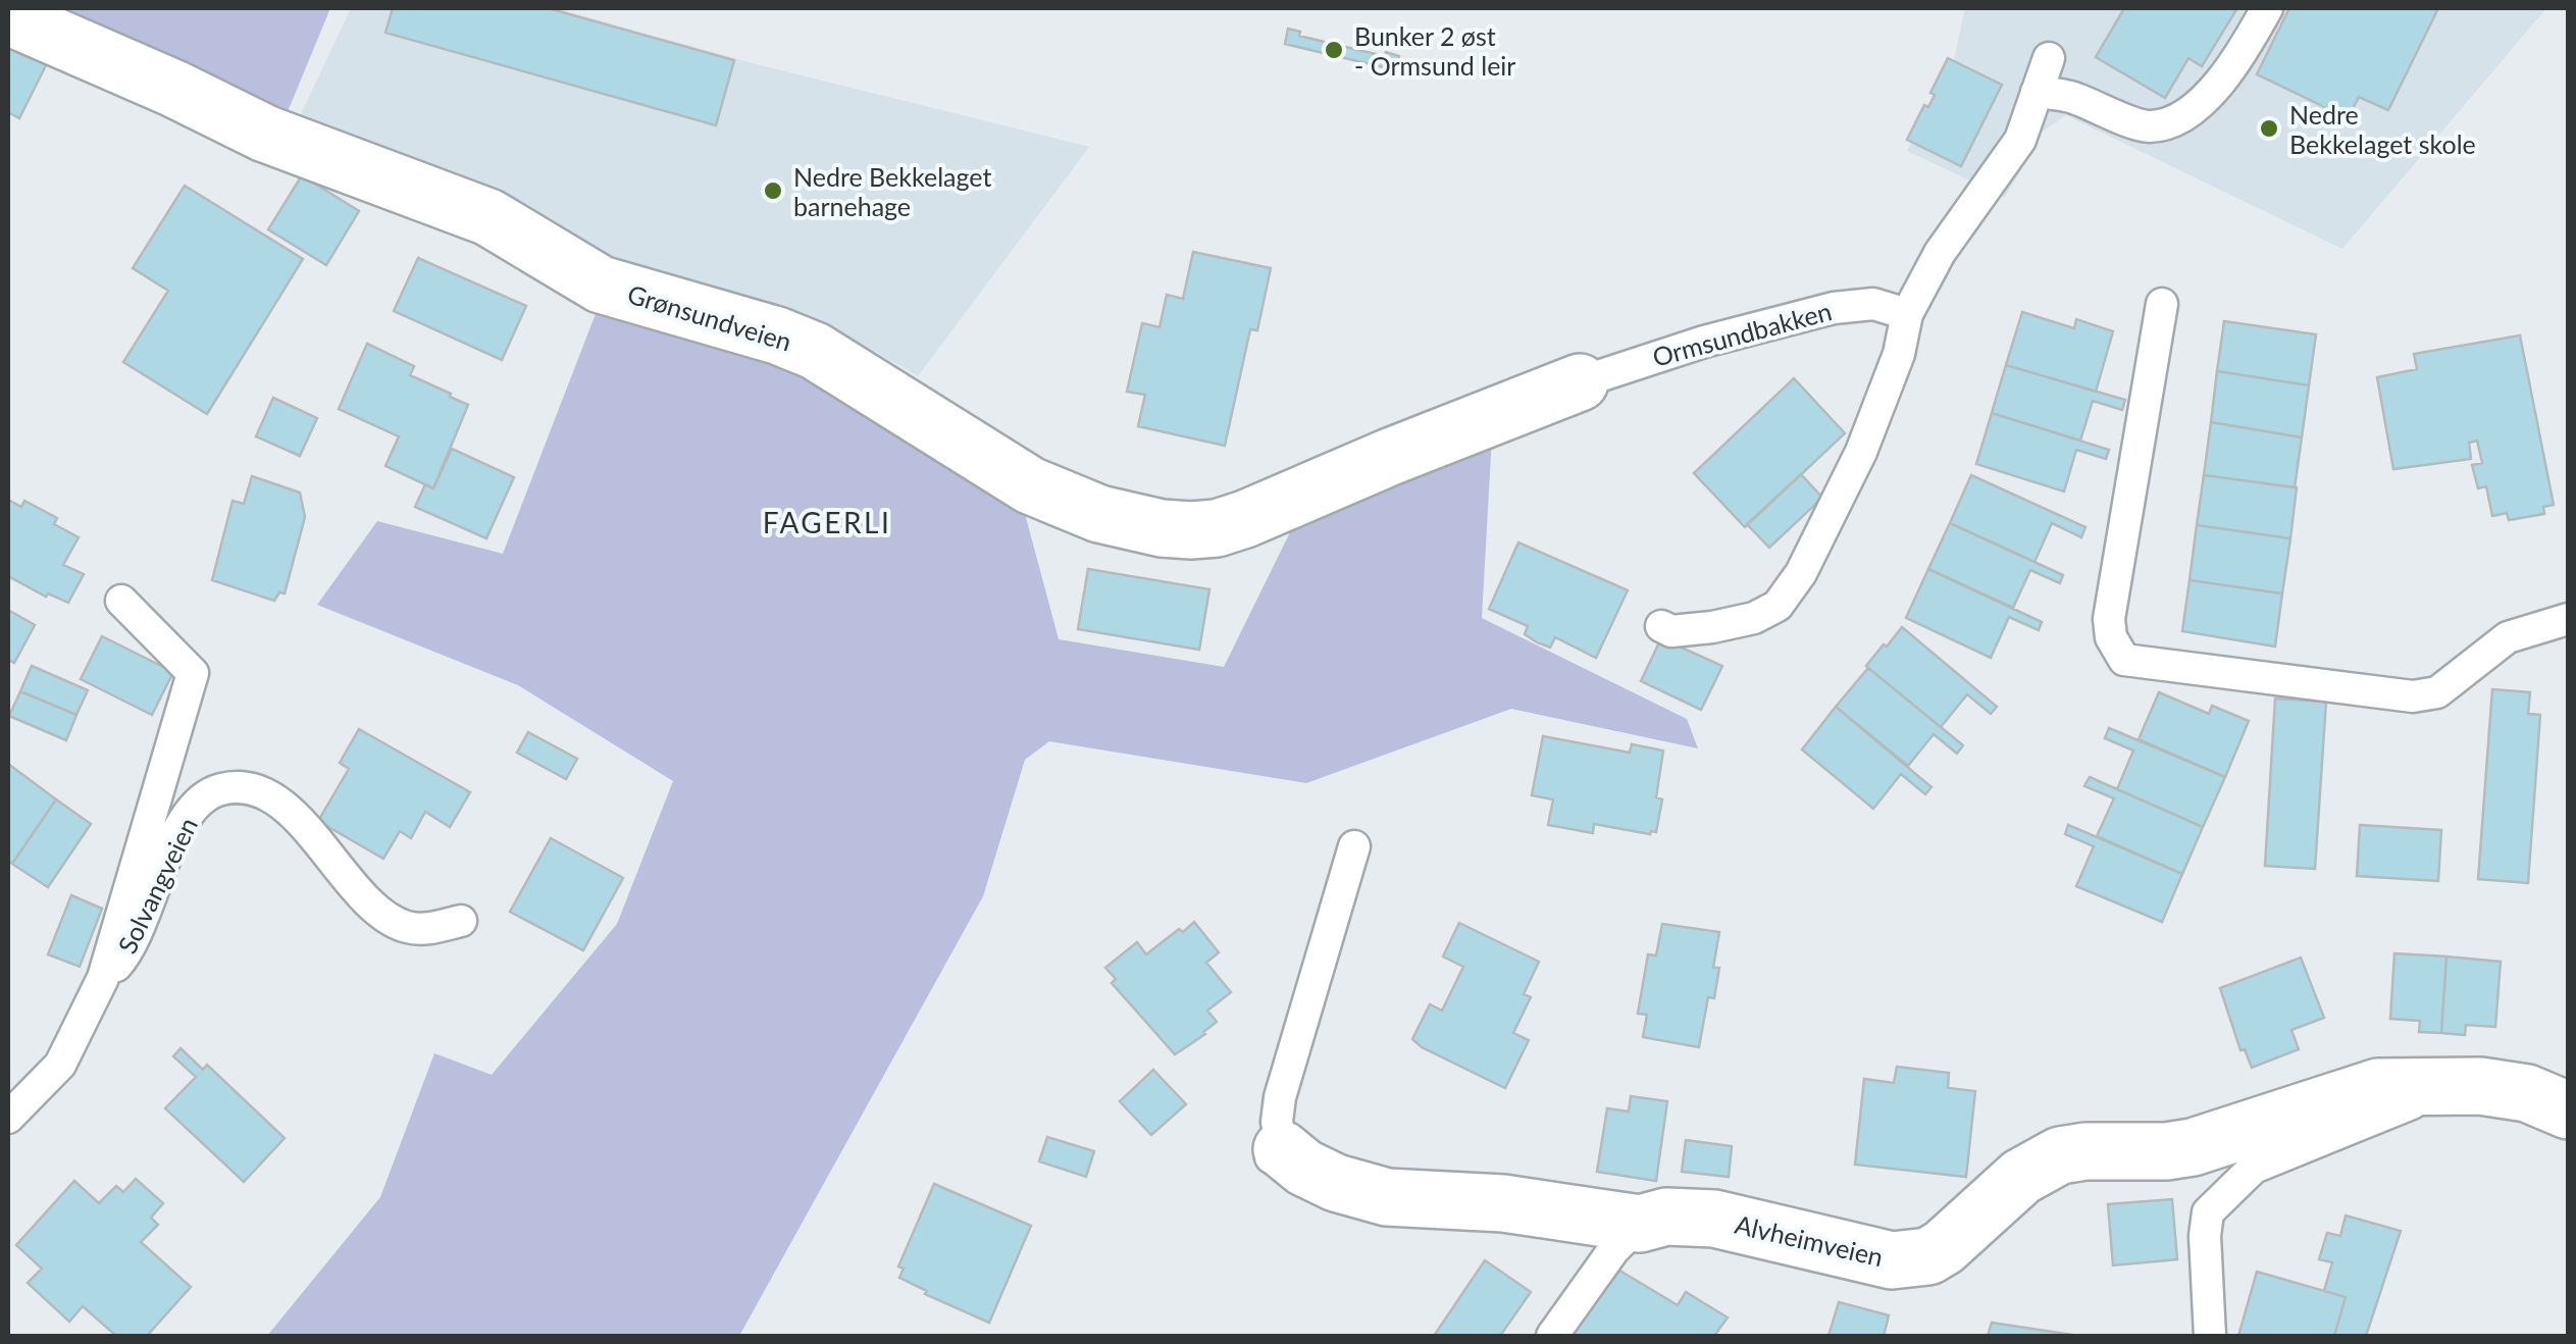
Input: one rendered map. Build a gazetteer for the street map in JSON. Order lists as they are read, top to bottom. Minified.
{"streets":{"street":["Grønsundveien","Alvheimveien"],"lane":["Ormsundbakken","Solvangveien"]},"crossings":[["Grønsundveien","Ormsundbakken"]],"districts":["FAGERLI"],"places":["Bunker 2 øst - Ormsund leir","Nedre Bekkelaget skole","Nedre Bekkelaget barnehage"]}
